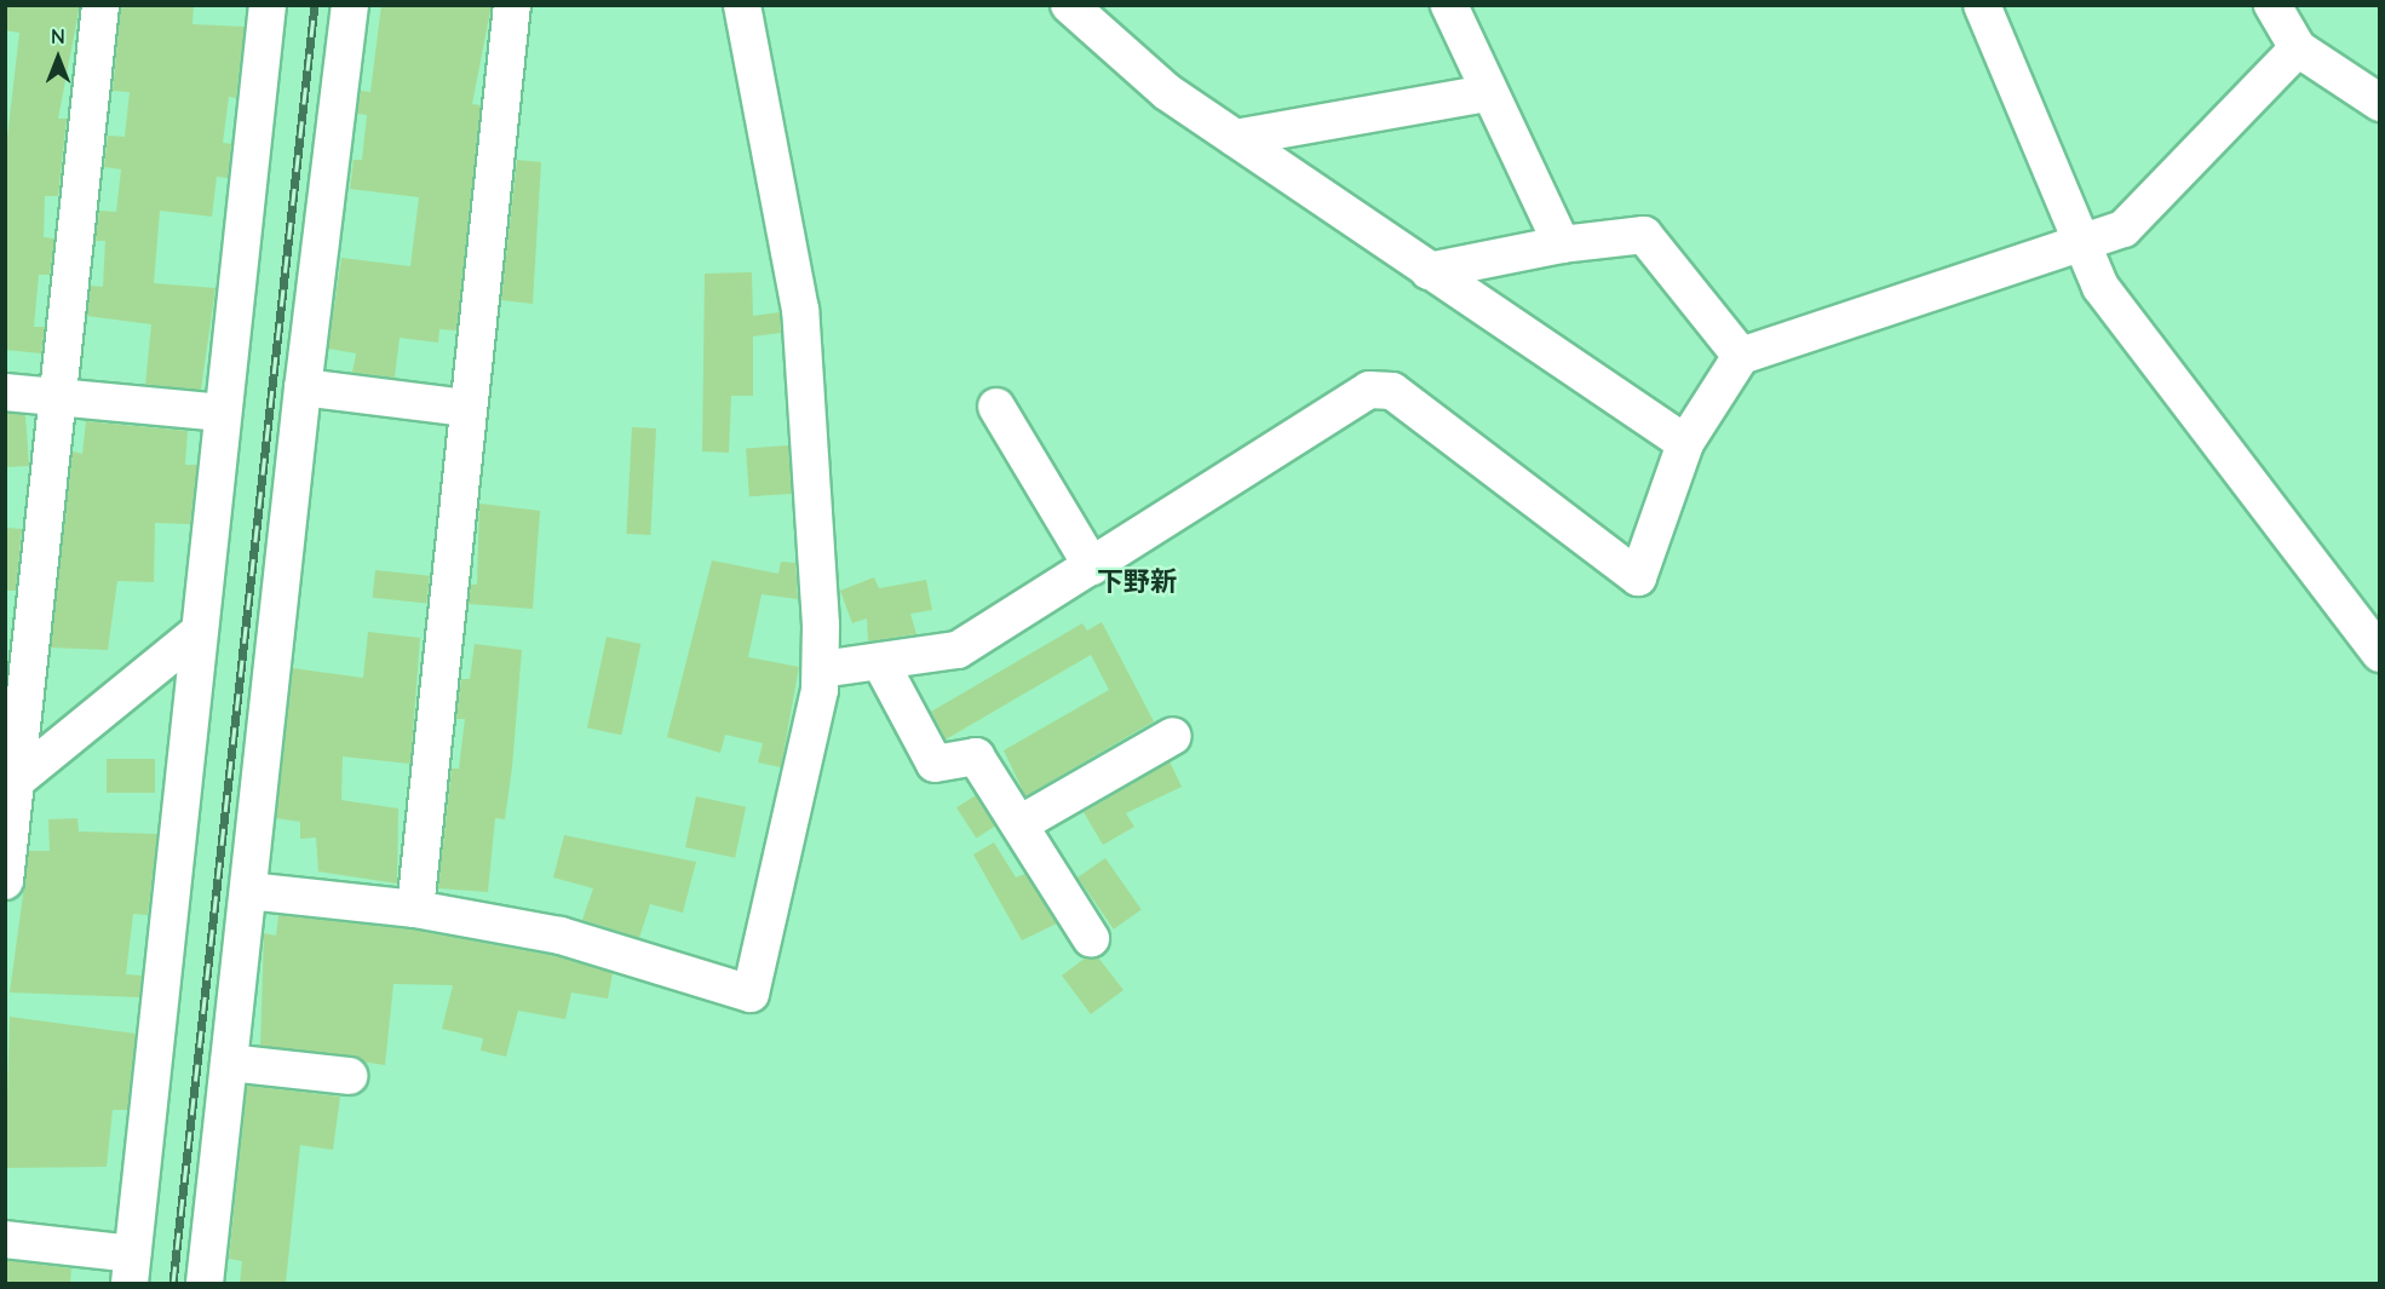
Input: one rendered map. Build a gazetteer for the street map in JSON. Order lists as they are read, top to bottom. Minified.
{"districts":["下野新"],"north":"top"}
